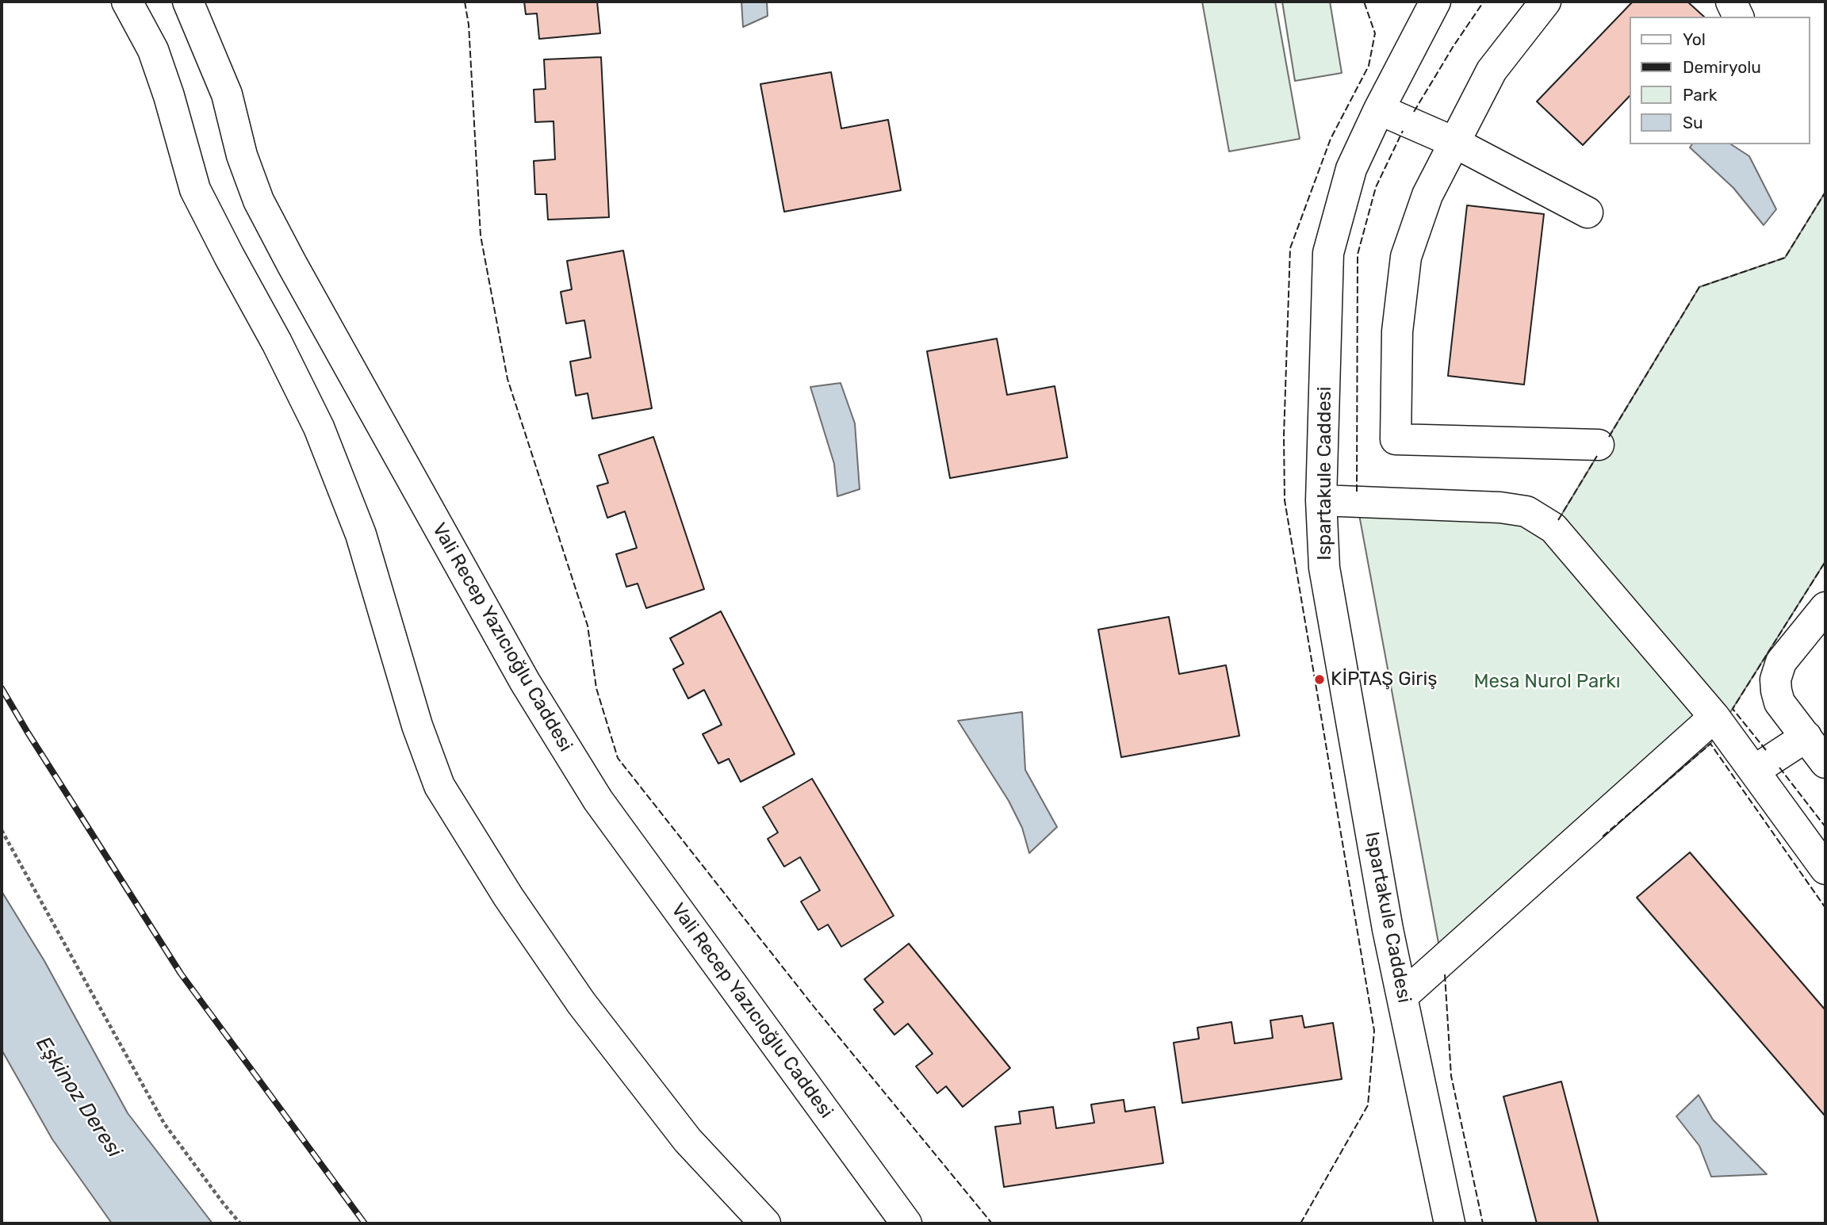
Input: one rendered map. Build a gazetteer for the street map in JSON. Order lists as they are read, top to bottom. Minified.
{"streets":{"main road":["Ispartakule Caddesi","Vali Recep Yazıcıoğlu Caddesi"]},"water":["Eşkinoz Deresi"],"parks":["Mesa Nurol Parkı"],"places":["KİPTAŞ Giriş"],"legend":["Yol","Demiryolu","Park","Su"]}
